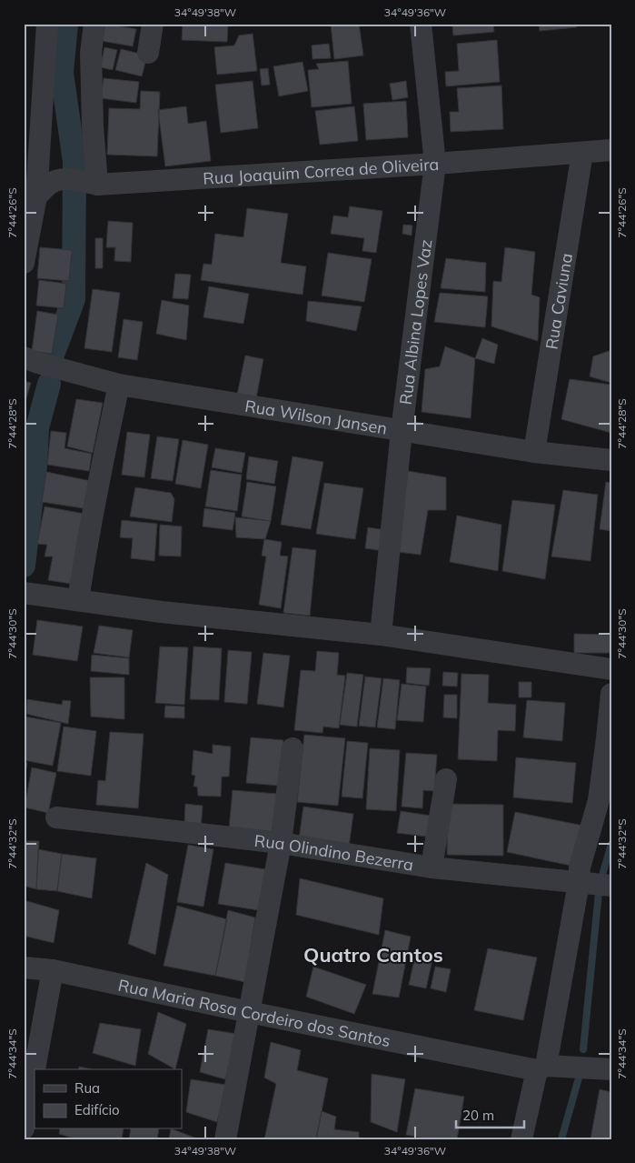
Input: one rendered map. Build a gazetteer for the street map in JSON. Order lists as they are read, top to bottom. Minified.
{"streets":{"street":["Rua Joaquim Correa de Oliveira","Rua Caviuna","Rua Albina Lopes Vaz","Rua Wilson Jansen","Rua Olindino Bezerra","Rua Maria Rosa Cordeiro dos Santos"]},"crossings":[["Rua Joaquim Correa de Oliveira","Rua Caviuna"],["Rua Joaquim Correa de Oliveira","Rua Albina Lopes Vaz"],["Rua Caviuna","Rua Wilson Jansen"],["Rua Albina Lopes Vaz","Rua Wilson Jansen"]],"districts":["Quatro Cantos"],"legend":["Rua","Edifício"],"scale_bar":"20 m","coordinates":["34°49'38\"W","34°49'36\"W","7°44'26\"S","7°44'28\"S","7°44'30\"S","7°44'32\"S","7°44'34\"S"]}
